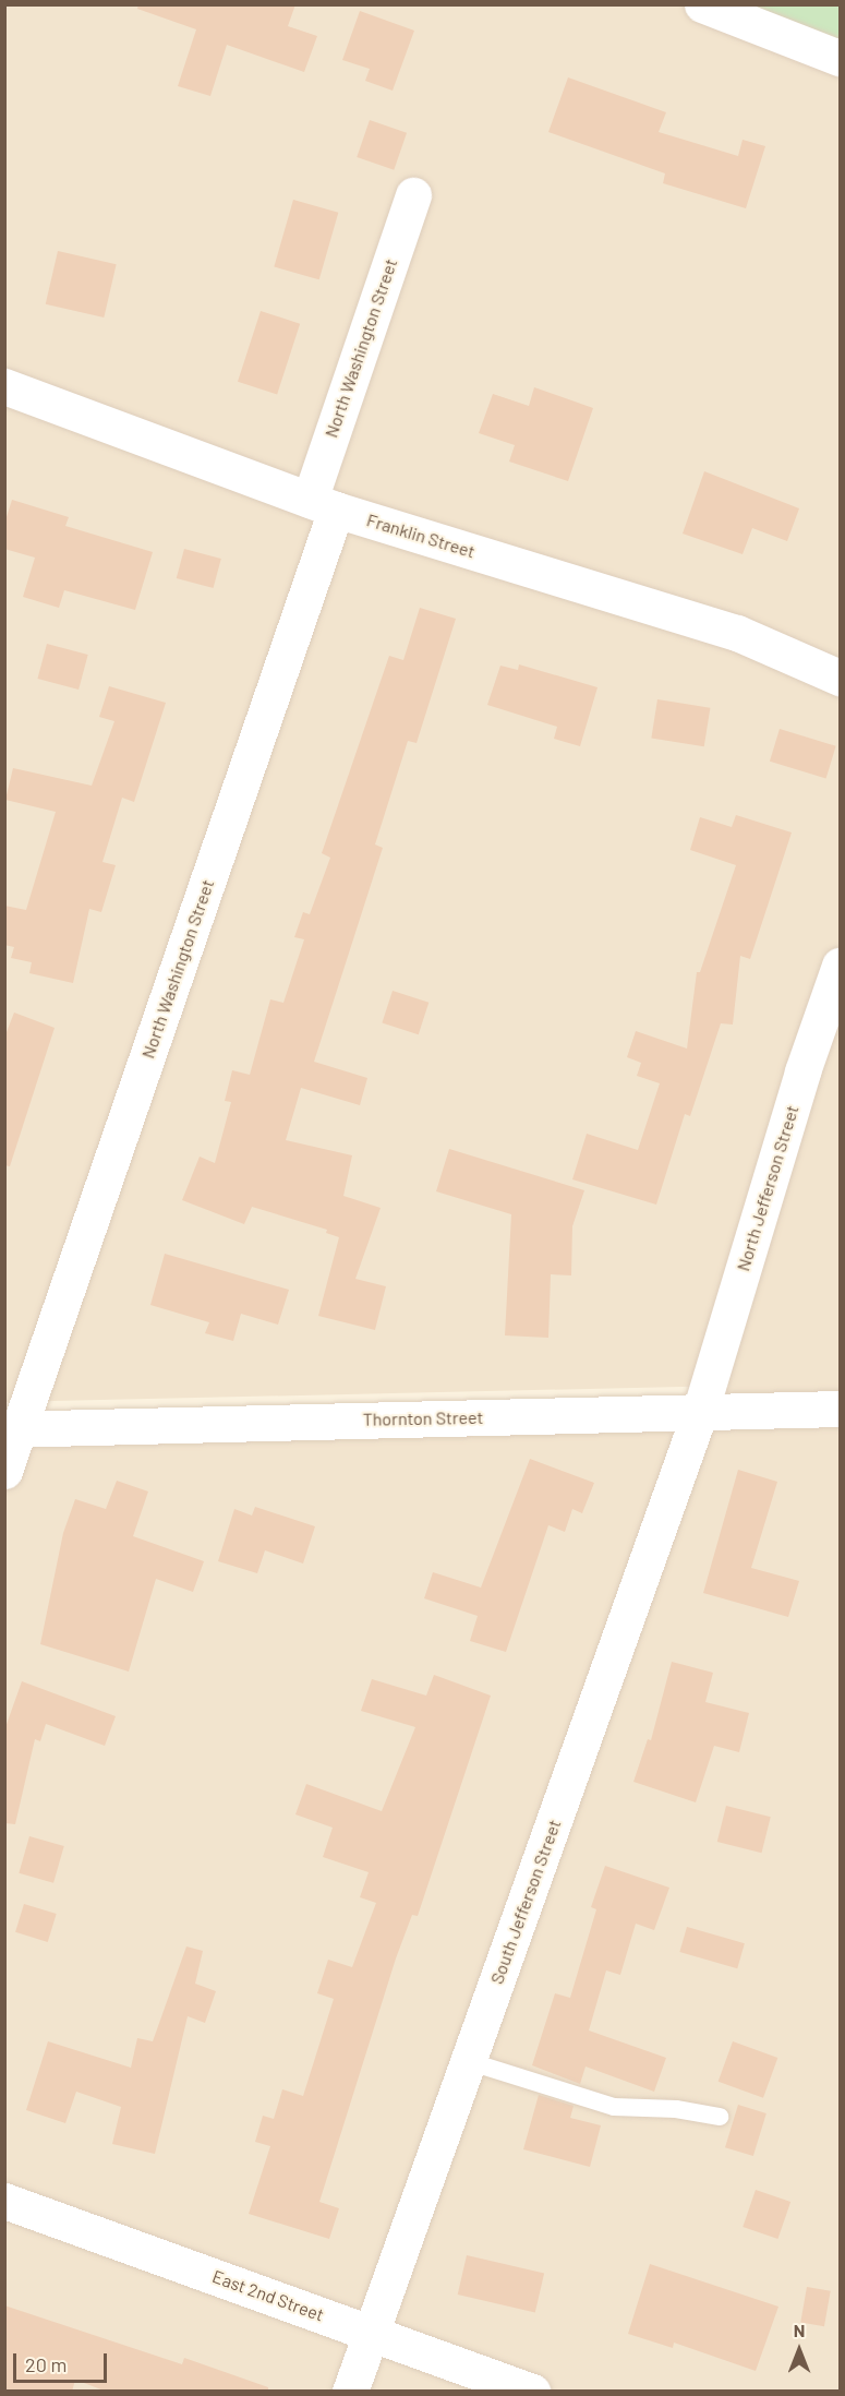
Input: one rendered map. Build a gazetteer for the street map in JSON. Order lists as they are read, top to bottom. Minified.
{"streets":{"street":["North Washington Street","Franklin Street","North Jefferson Street","Thornton Street","South Jefferson Street","East 2nd Street"]},"crossings":[["North Washington Street","Franklin Street"],["North Washington Street","Thornton Street"],["North Jefferson Street","Thornton Street"],["North Jefferson Street","South Jefferson Street"],["Thornton Street","South Jefferson Street"],["South Jefferson Street","East 2nd Street"]],"scale_bar":"20 m","north":"top"}
